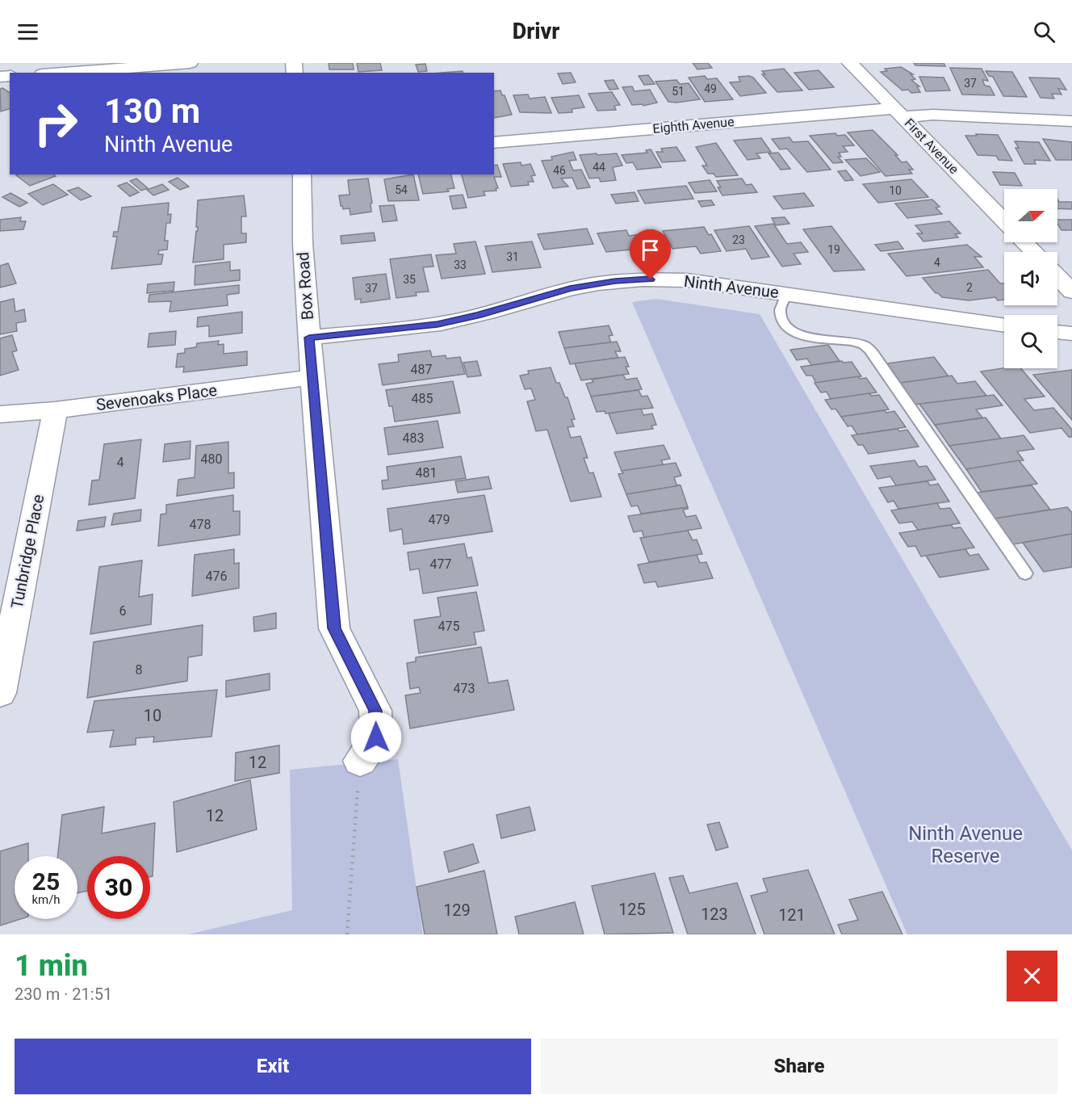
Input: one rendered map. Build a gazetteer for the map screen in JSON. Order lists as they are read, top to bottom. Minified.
{"streets":{"street":["Eighth Avenue","First Avenue","Box Road","Ninth Avenue","Sevenoaks Place","Tunbridge Place"]},"crossings":[["Eighth Avenue","First Avenue"],["Box Road","Ninth Avenue"],["Box Road","Sevenoaks Place"],["Sevenoaks Place","Tunbridge Place"]],"parks":["Ninth Avenue Reserve"],"house_numbers":["37","49","51","44","46","54","10","23","19","31","4","33","35","2","37","487","485","483","480","4","481","479","478","477","476","6","475","8","473","10","12","12","125","129","123","121"],"north":"right","page":{"header":"Drivr","turn":["130 m","Ninth Avenue"],"speed":"25 km/h","limit":"30","heading":["1 min","230 m · 21:51"],"buttons":["Exit","Share"]}}
